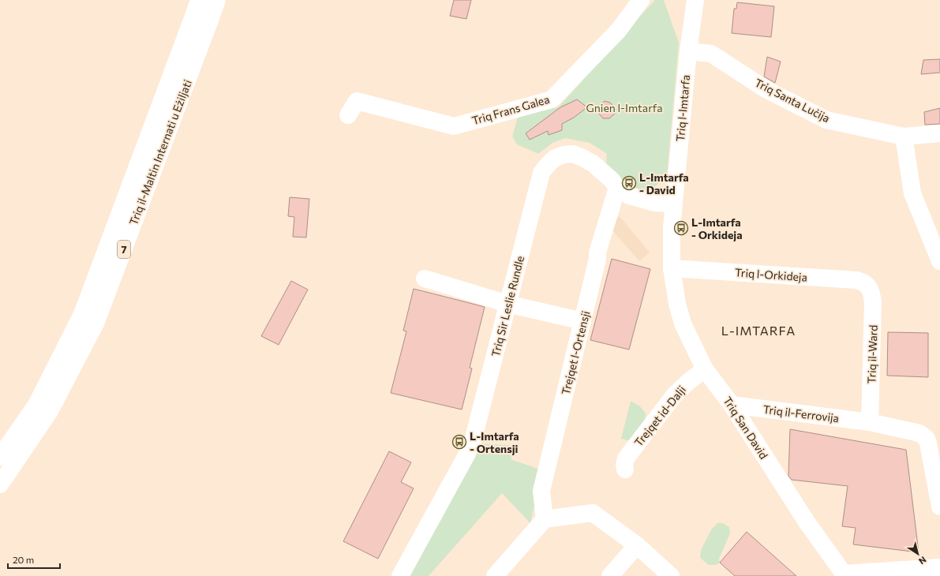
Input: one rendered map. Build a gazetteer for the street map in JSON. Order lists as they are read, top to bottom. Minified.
{"streets":{"main road":["Triq Santa Luċija","Triq l-Imtarfa","Triq Frans Galea","Triq il-Maltin Internati u Eżiljati","7","Triq l-Orkideja","Triq Sir Leslie Rundle","Trejqet l-Ortensji","Triq il-Ward","Triq il-Ferrovija","Trejqet id-Dalji","Triq San David"]},"crossings":[["Triq Santa Luċija","Triq l-Imtarfa"],["Triq l-Imtarfa","Triq l-Orkideja"],["Triq l-Imtarfa","Triq Sir Leslie Rundle"],["Triq l-Imtarfa","Triq San David"],["Triq l-Orkideja","Triq il-Ward"],["Triq l-Orkideja","Triq San David"],["Triq Sir Leslie Rundle","Trejqet l-Ortensji"],["Triq il-Ward","Triq il-Ferrovija"],["Triq il-Ferrovija","Triq San David"],["Trejqet id-Dalji","Triq San David"]],"districts":["L-IMTARFA"],"parks":["Gnien l-Imtarfa"],"places":{"bus stop":["L-Imtarfa - David","L-Imtarfa - Orkideja","L-Imtarfa - Ortensji"]},"scale_bar":"20 m","north":"bottom right"}
